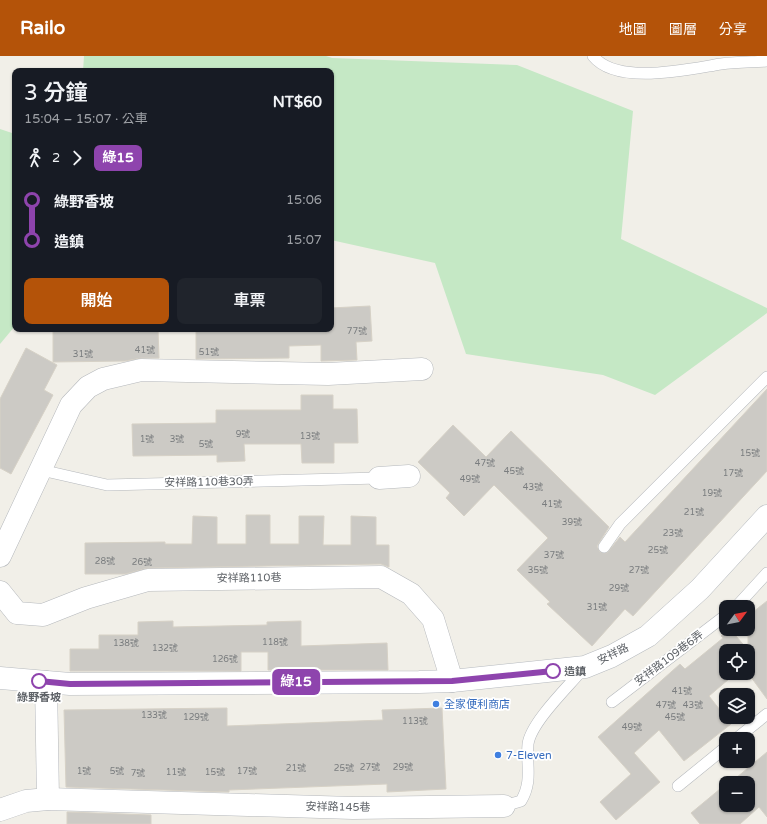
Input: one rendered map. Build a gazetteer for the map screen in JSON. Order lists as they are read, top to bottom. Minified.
{"streets":{"street":["安祥路110巷","安祥路","安祥路145巷"],"lane":["安祥路110巷30弄","安祥路109巷6弄"]},"crossings":[["安祥路110巷","安祥路"],["安祥路","安祥路145巷"]],"places":["造鎮","綠野香坡","全家便利商店","7-Eleven"],"lines":["bus line 綠15"],"house_numbers":["77號","41號","51號","31號","9號","13號","1號","3號","5號","15號","47號","45號","17號","49號","43號","19號","41號","21號","39號","23號","25號","37號","28號","26號","35號","27號","29號","31號","118號","138號","132號","126號","41號","47號","43號","133號","129號","45號","113號","49號","27號","29號","21號","25號","1號","5號","17號","11號","15號","7號"],"north":"top right","page":{"header":"Railo","nav":["地圖","圖層","分享"],"on_map":"綠15","heading":["3 分鐘","15:04 – 15:07 · 公車","NT$60"],"legs":["2","綠15"],"list":[{"name":"綠野香坡","value":"15:06"},{"name":"造鎮","value":"15:07"}],"buttons":["開始","車票"],"map_buttons":["+","−"]}}
